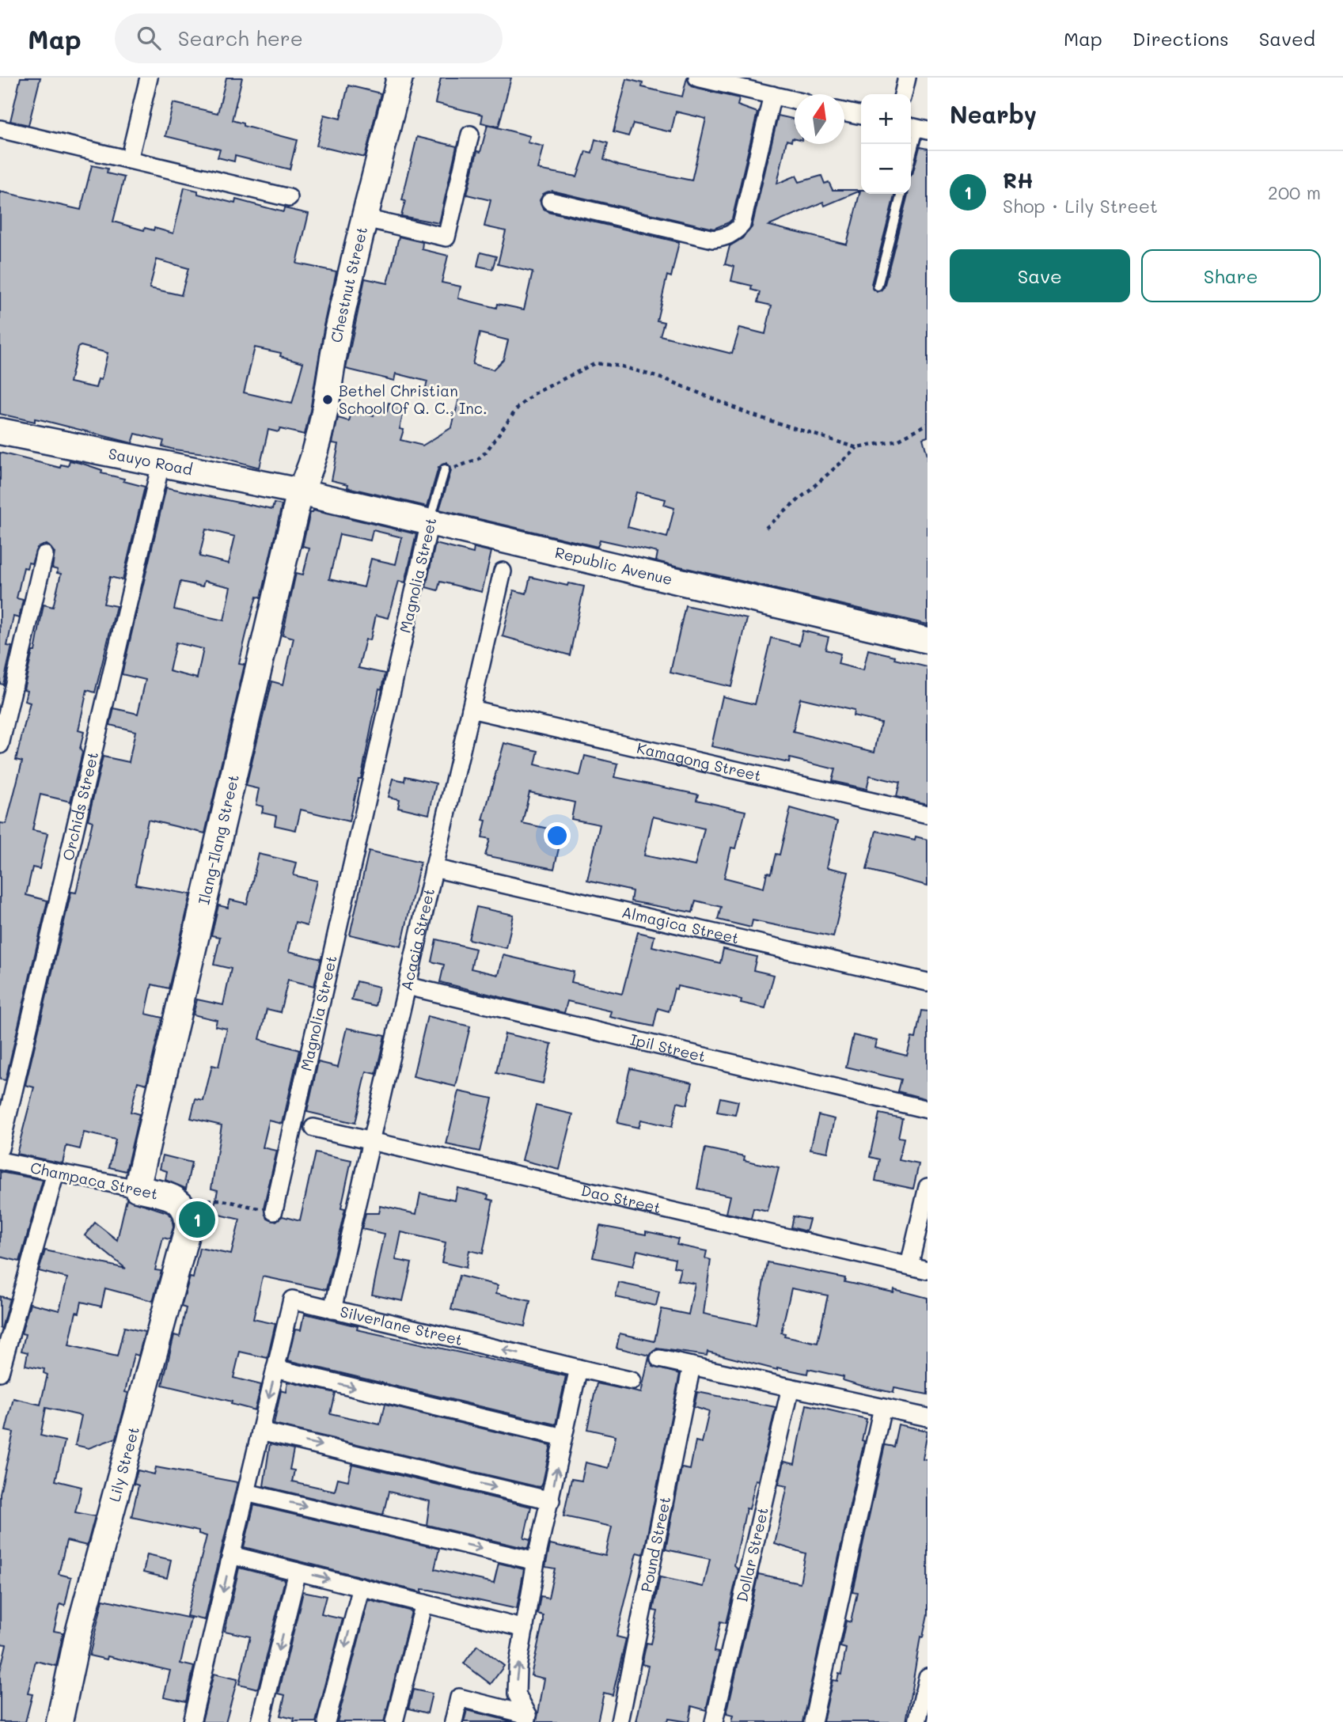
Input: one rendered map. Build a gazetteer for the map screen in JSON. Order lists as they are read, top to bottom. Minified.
{"streets":{"street":["Chestnut Street","Sauyo Road","Republic Avenue","Magnolia Street","Kamagong Street","Orchids Street","Ilang-Ilang Street","Almagica Street","Acacia Street","Ipil Street","Champaca Street","Dao Street","Silverlane Street","Lily Street","Pound Street","Dollar Street"]},"crossings":[["Chestnut Street","Sauyo Road"],["Chestnut Street","Republic Avenue"],["Chestnut Street","Ilang-Ilang Street"],["Sauyo Road","Republic Avenue"],["Sauyo Road","Orchids Street"],["Sauyo Road","Ilang-Ilang Street"],["Republic Avenue","Magnolia Street"],["Republic Avenue","Ilang-Ilang Street"],["Kamagong Street","Acacia Street"],["Ilang-Ilang Street","Champaca Street"],["Almagica Street","Acacia Street"],["Acacia Street","Ipil Street"],["Acacia Street","Dao Street"],["Acacia Street","Silverlane Street"],["Champaca Street","Lily Street"]],"places":["Bethel Christian School Of Q. C., Inc."],"north":"top","page":{"header":"Map","search":"Search here","nav":["Map","Directions","Saved"],"heading":"Nearby","map_buttons":["+","−"],"list":[{"mark":"1","name":"RH","note":"Shop · Lily Street","value":"200 m"}],"buttons":["Save","Share"],"pins":"1"}}
